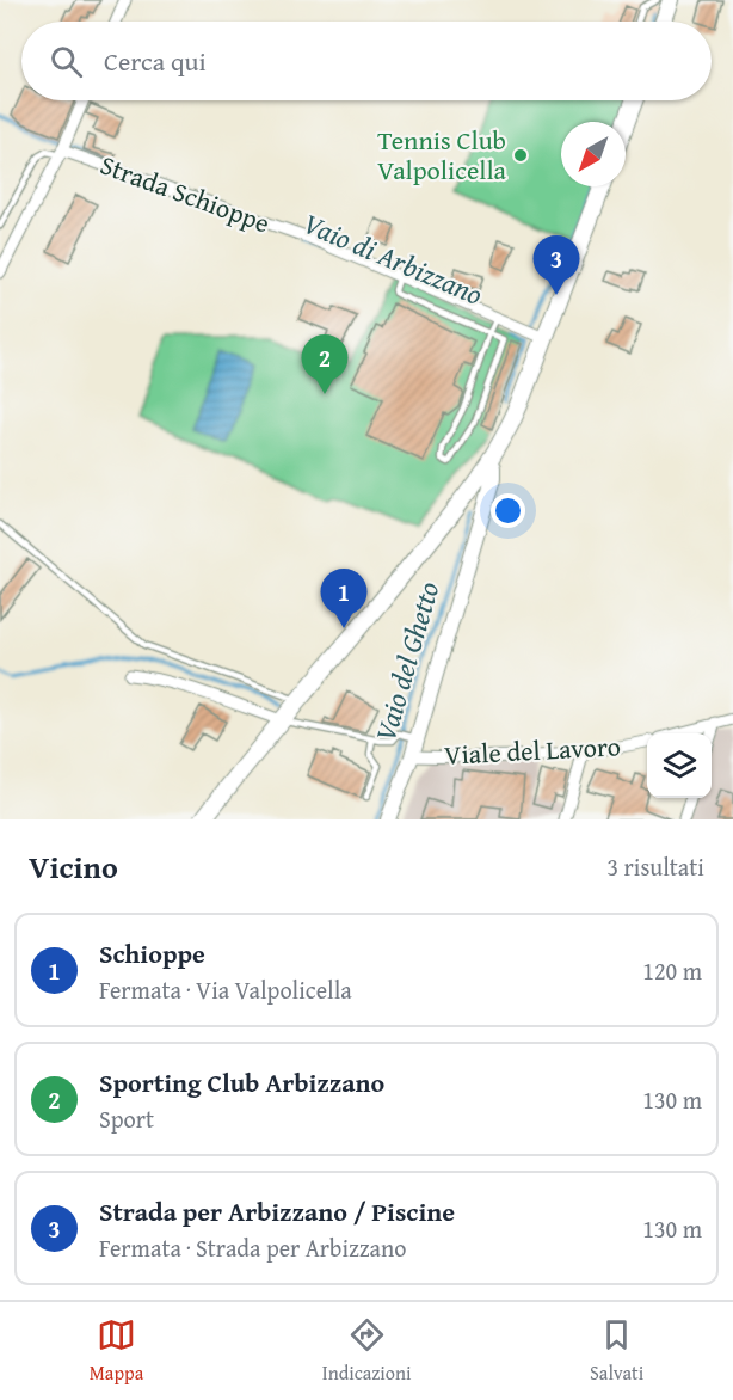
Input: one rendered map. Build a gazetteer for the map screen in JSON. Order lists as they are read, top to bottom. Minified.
{"streets":{"street":["Strada Schioppe","Viale del Lavoro"]},"water":["Vaio di Arbizzano","Vaio del Ghetto"],"places":["Tennis Club Valpolicella"],"north":"bottom left","page":{"search":"Cerca qui","pins":["3","2","1"],"heading":["Vicino","3 risultati"],"list":[{"mark":"1","name":"Schioppe","note":"Fermata · Via Valpolicella","value":"120 m"},{"mark":"2","name":"Sporting Club Arbizzano","note":"Sport","value":"130 m"},{"mark":"3","name":"Strada per Arbizzano / Piscine","note":"Fermata · Strada per Arbizzano","value":"130 m"}],"nav":["Mappa","Indicazioni","Salvati"]}}
